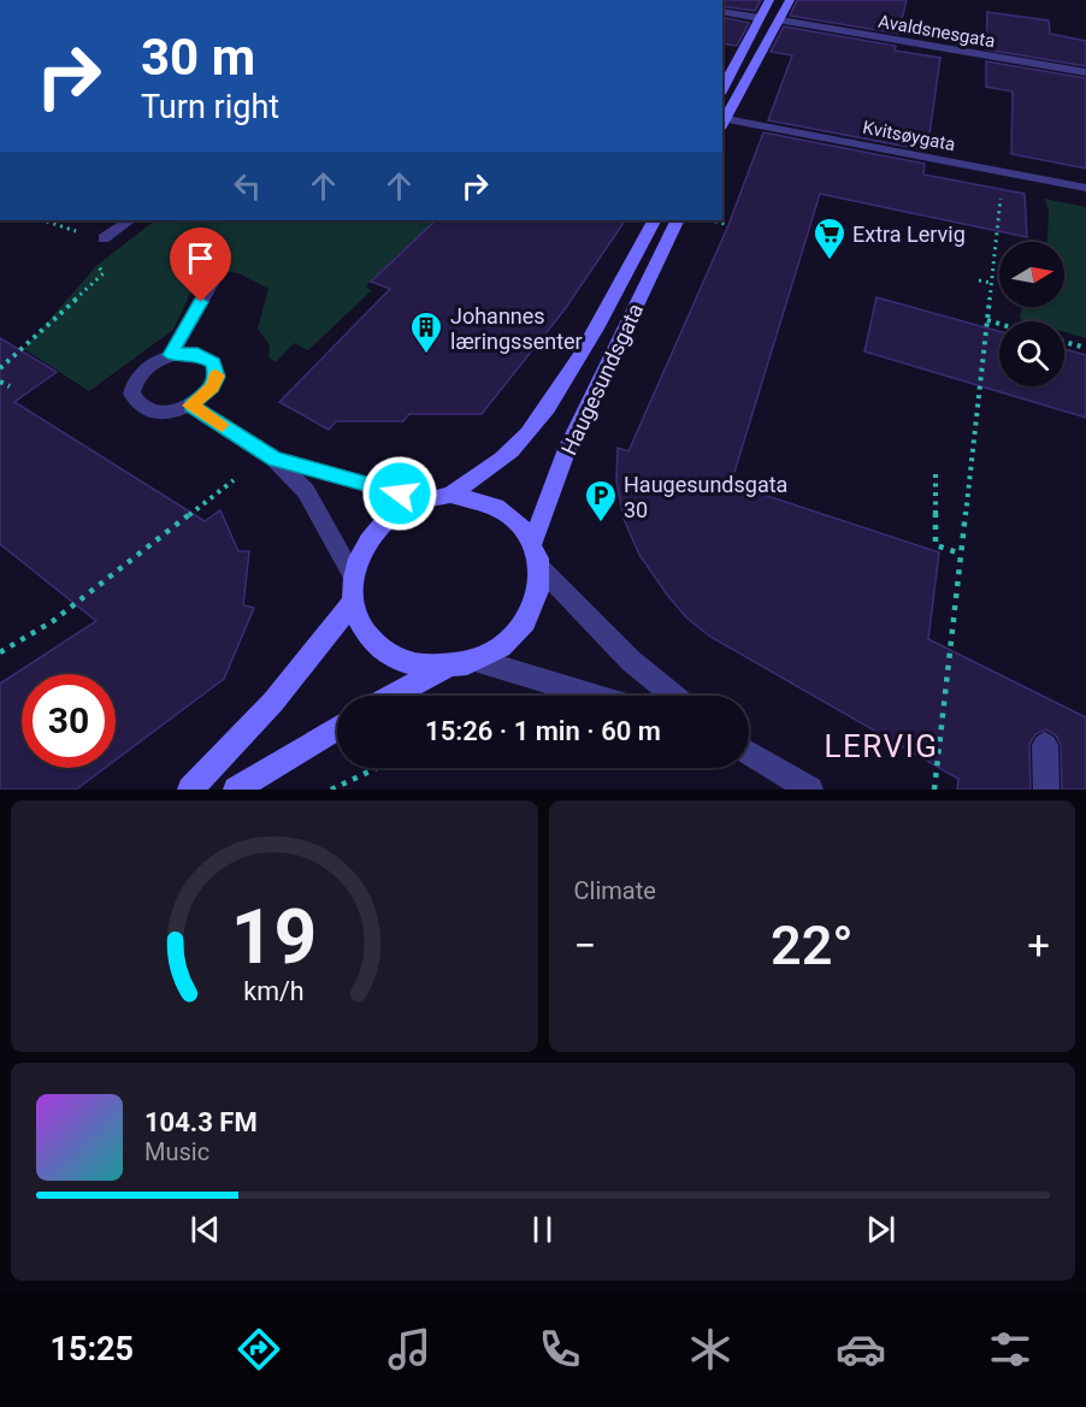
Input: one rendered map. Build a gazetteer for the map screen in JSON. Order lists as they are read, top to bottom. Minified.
{"streets":{"main road":["Haugesundsgata"],"street":["Avaldsnesgata","Kvitsøygata"]},"districts":["LERVIG"],"places":{"supermarket":["Extra Lervig"],"building":["Johannes læringssenter"],"parking":["Haugesundsgata 30"]},"north":"right","page":{"turn":["30 m","Turn right"],"limit":"30","trip":"15:26 · 1 min · 60 m","tile":"Climate","heat":["−","22°","+"],"song":["104.3 FM","Music"],"tabs":"15:25","gauge":["19","km/h"]}}
